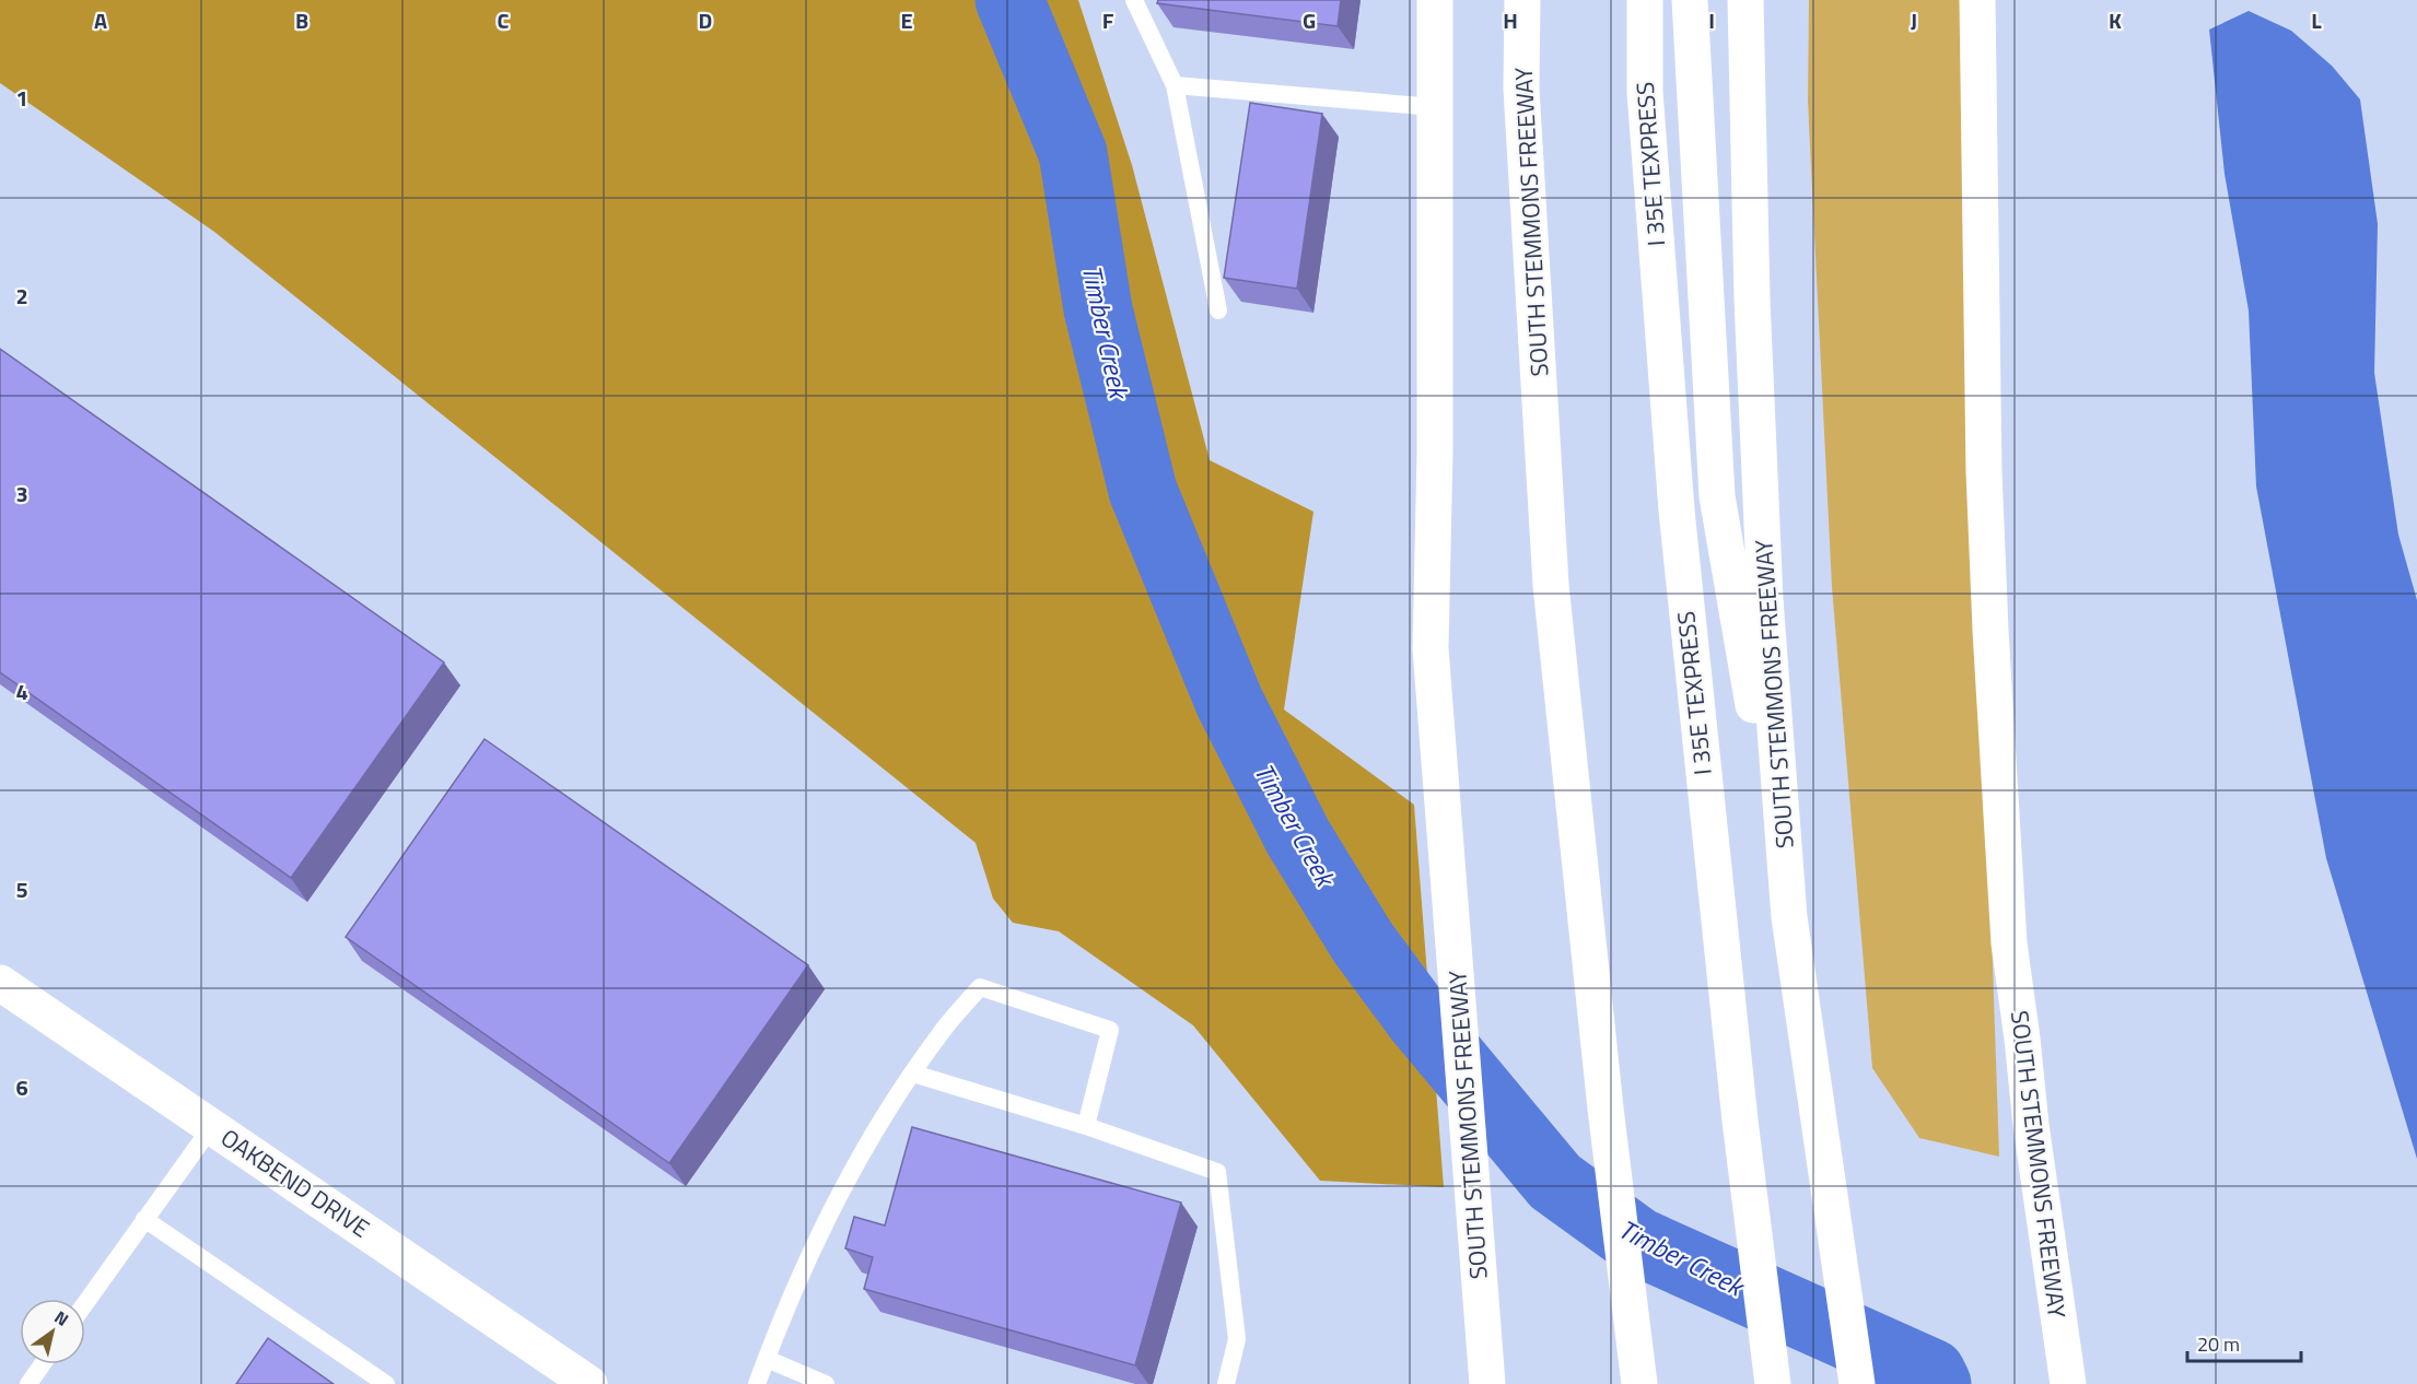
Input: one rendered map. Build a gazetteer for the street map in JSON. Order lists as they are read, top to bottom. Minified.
{"streets":{"main road":["I 35E TEXPRESS","SOUTH STEMMONS FREEWAY","OAKBEND DRIVE"]},"water":["Timber Creek"],"scale_bar":"20 m","north":"top right","grid":{"columns":["A","B","C","D","E","F","G","H","I","J","K","L"],"rows":["1","2","3","4","5","6"]}}
